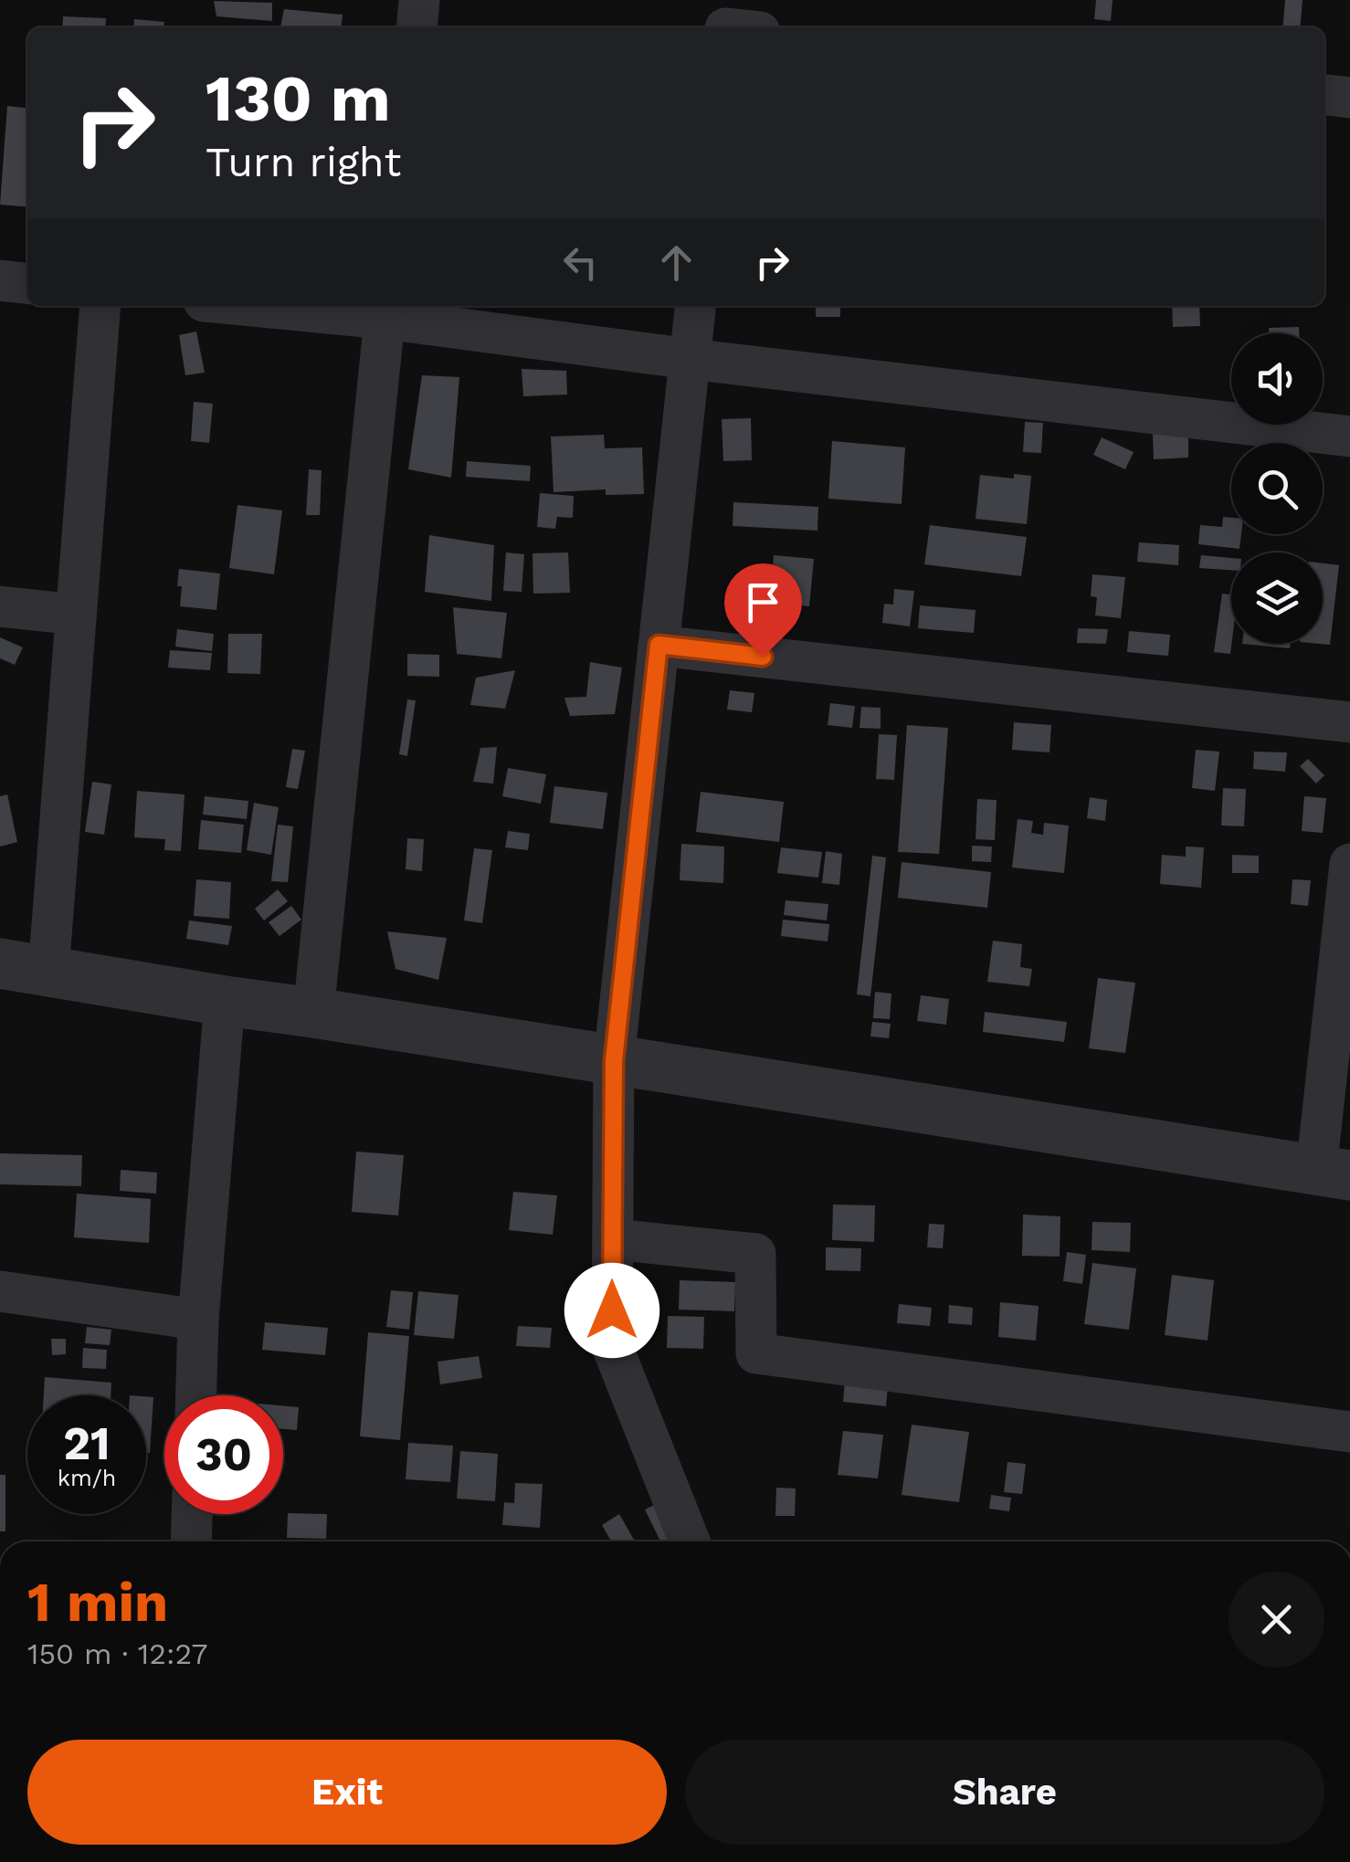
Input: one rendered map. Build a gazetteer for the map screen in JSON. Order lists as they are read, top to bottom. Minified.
{"page":{"turn":["130 m","Turn right"],"speed":"21 km/h","limit":"30","heading":["1 min","150 m · 12:27"],"buttons":["Exit","Share"]}}
